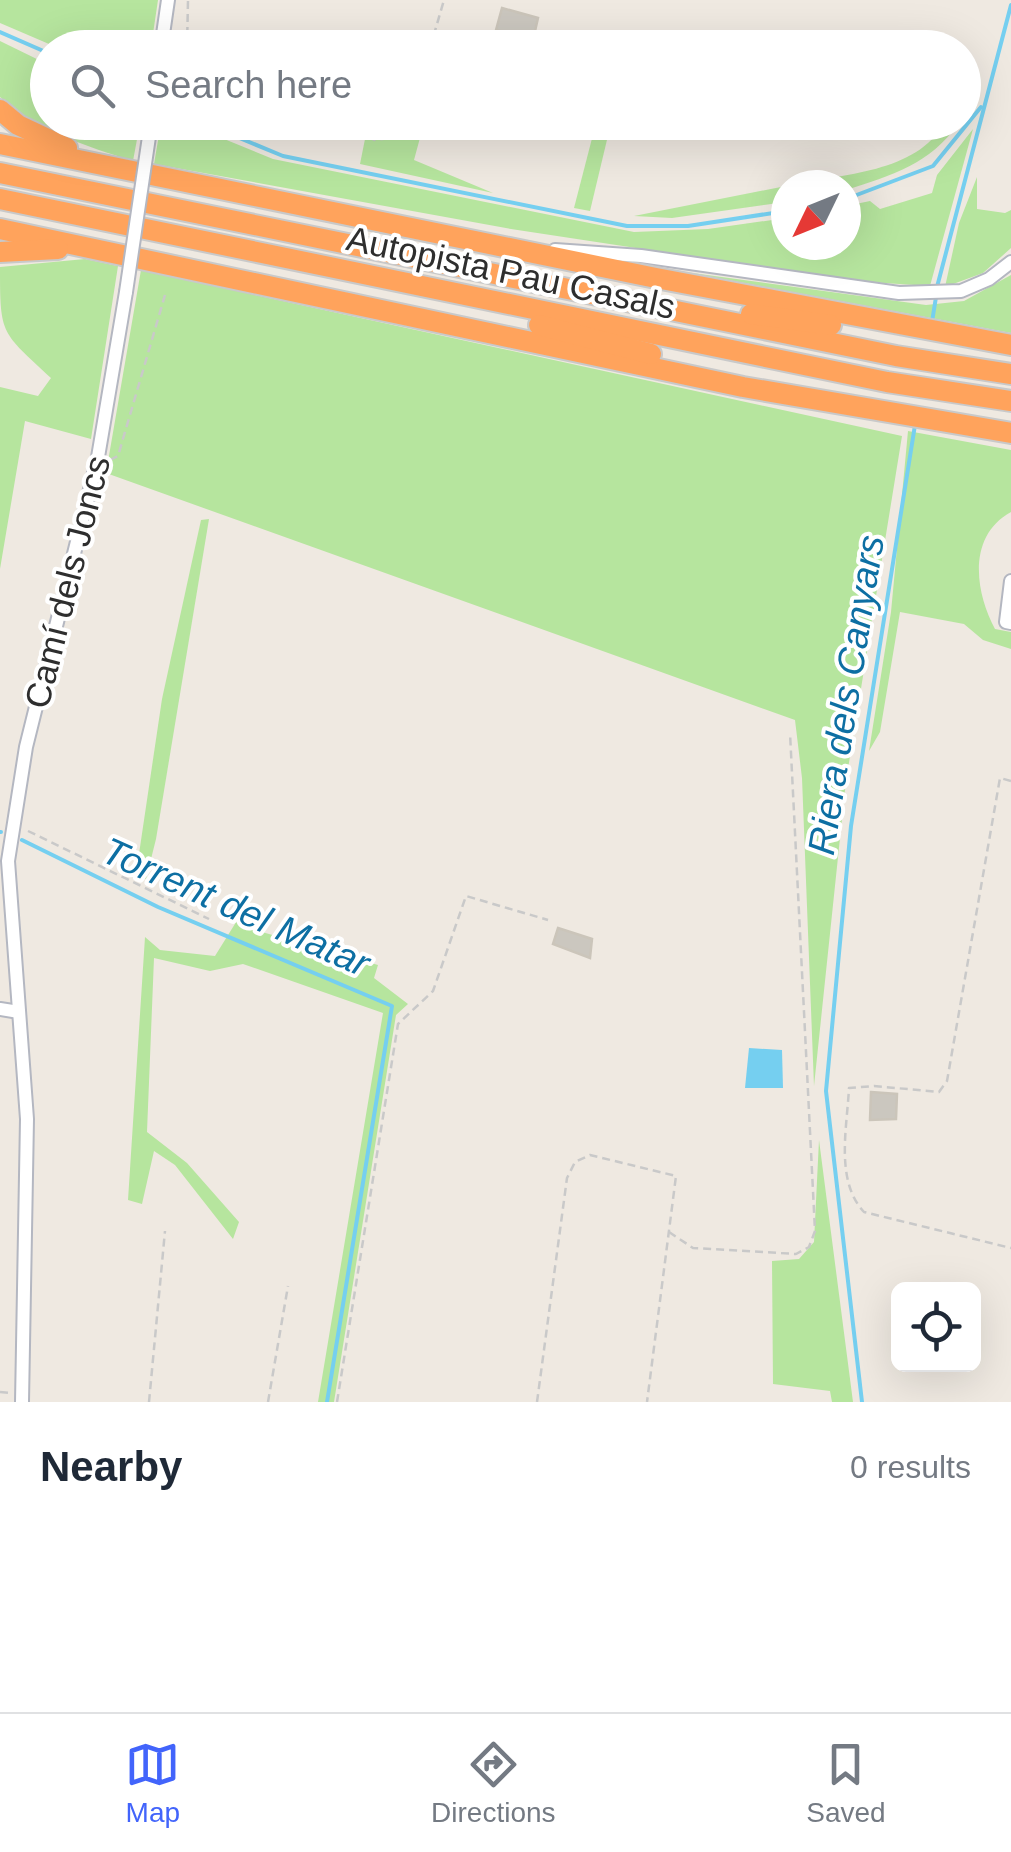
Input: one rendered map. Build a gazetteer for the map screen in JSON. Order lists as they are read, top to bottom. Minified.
{"streets":{"highway":["Autopista Pau Casals"],"street":["Camí dels Joncs"]},"water":["Riera dels Canyars","Torrent del Matar"],"north":"bottom left","page":{"search":"Search here","heading":["Nearby","0 results"],"nav":["Map","Directions","Saved"]}}
